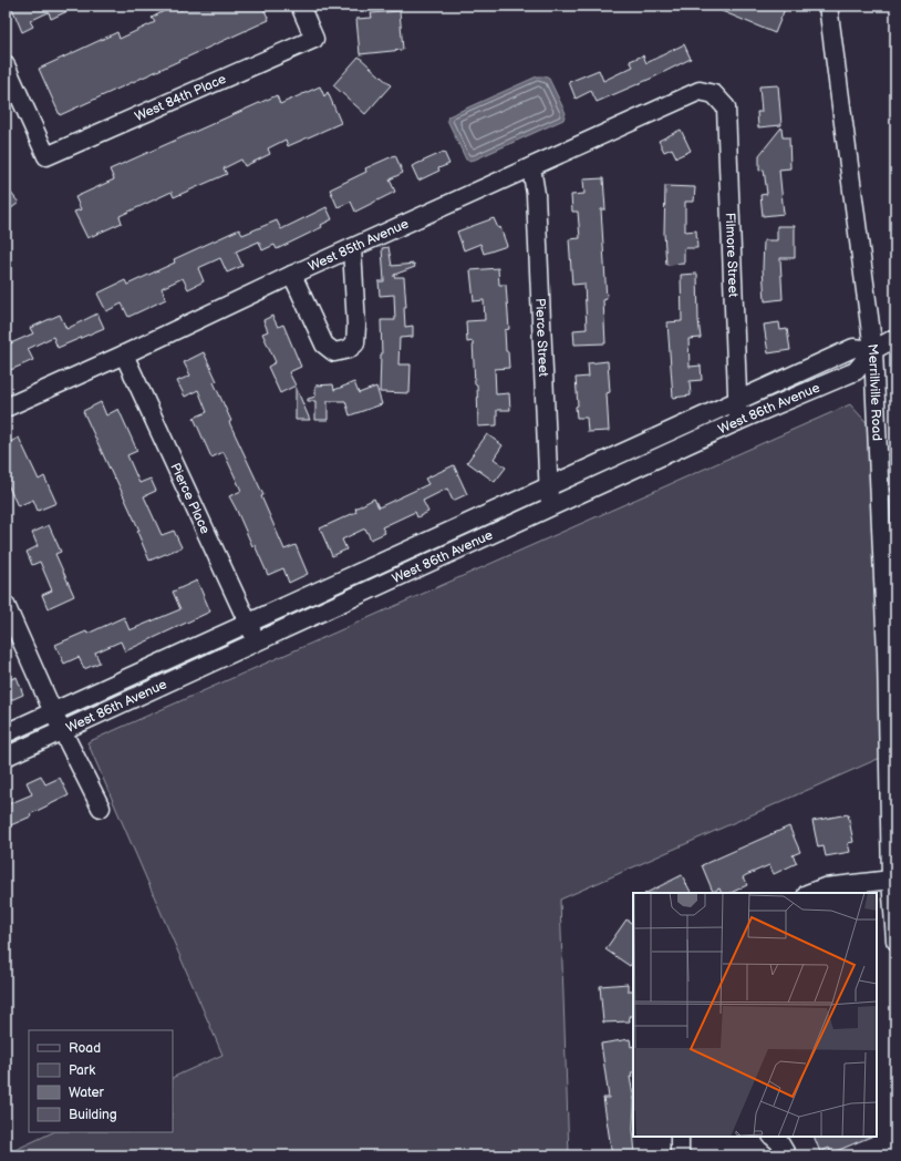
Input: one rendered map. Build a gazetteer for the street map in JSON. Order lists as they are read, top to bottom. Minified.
{"streets":{"street":["West 84th Place","West 85th Avenue","Filmore Street","Pierce Street","Merrillville Road","West 86th Avenue","Pierce Place"]},"crossings":[["West 85th Avenue","Filmore Street"],["West 85th Avenue","Pierce Street"],["West 85th Avenue","Pierce Place"],["Filmore Street","West 86th Avenue"],["Pierce Street","West 86th Avenue"],["Merrillville Road","West 86th Avenue"],["West 86th Avenue","Pierce Place"]],"legend":["Road","Park","Water","Building"]}
